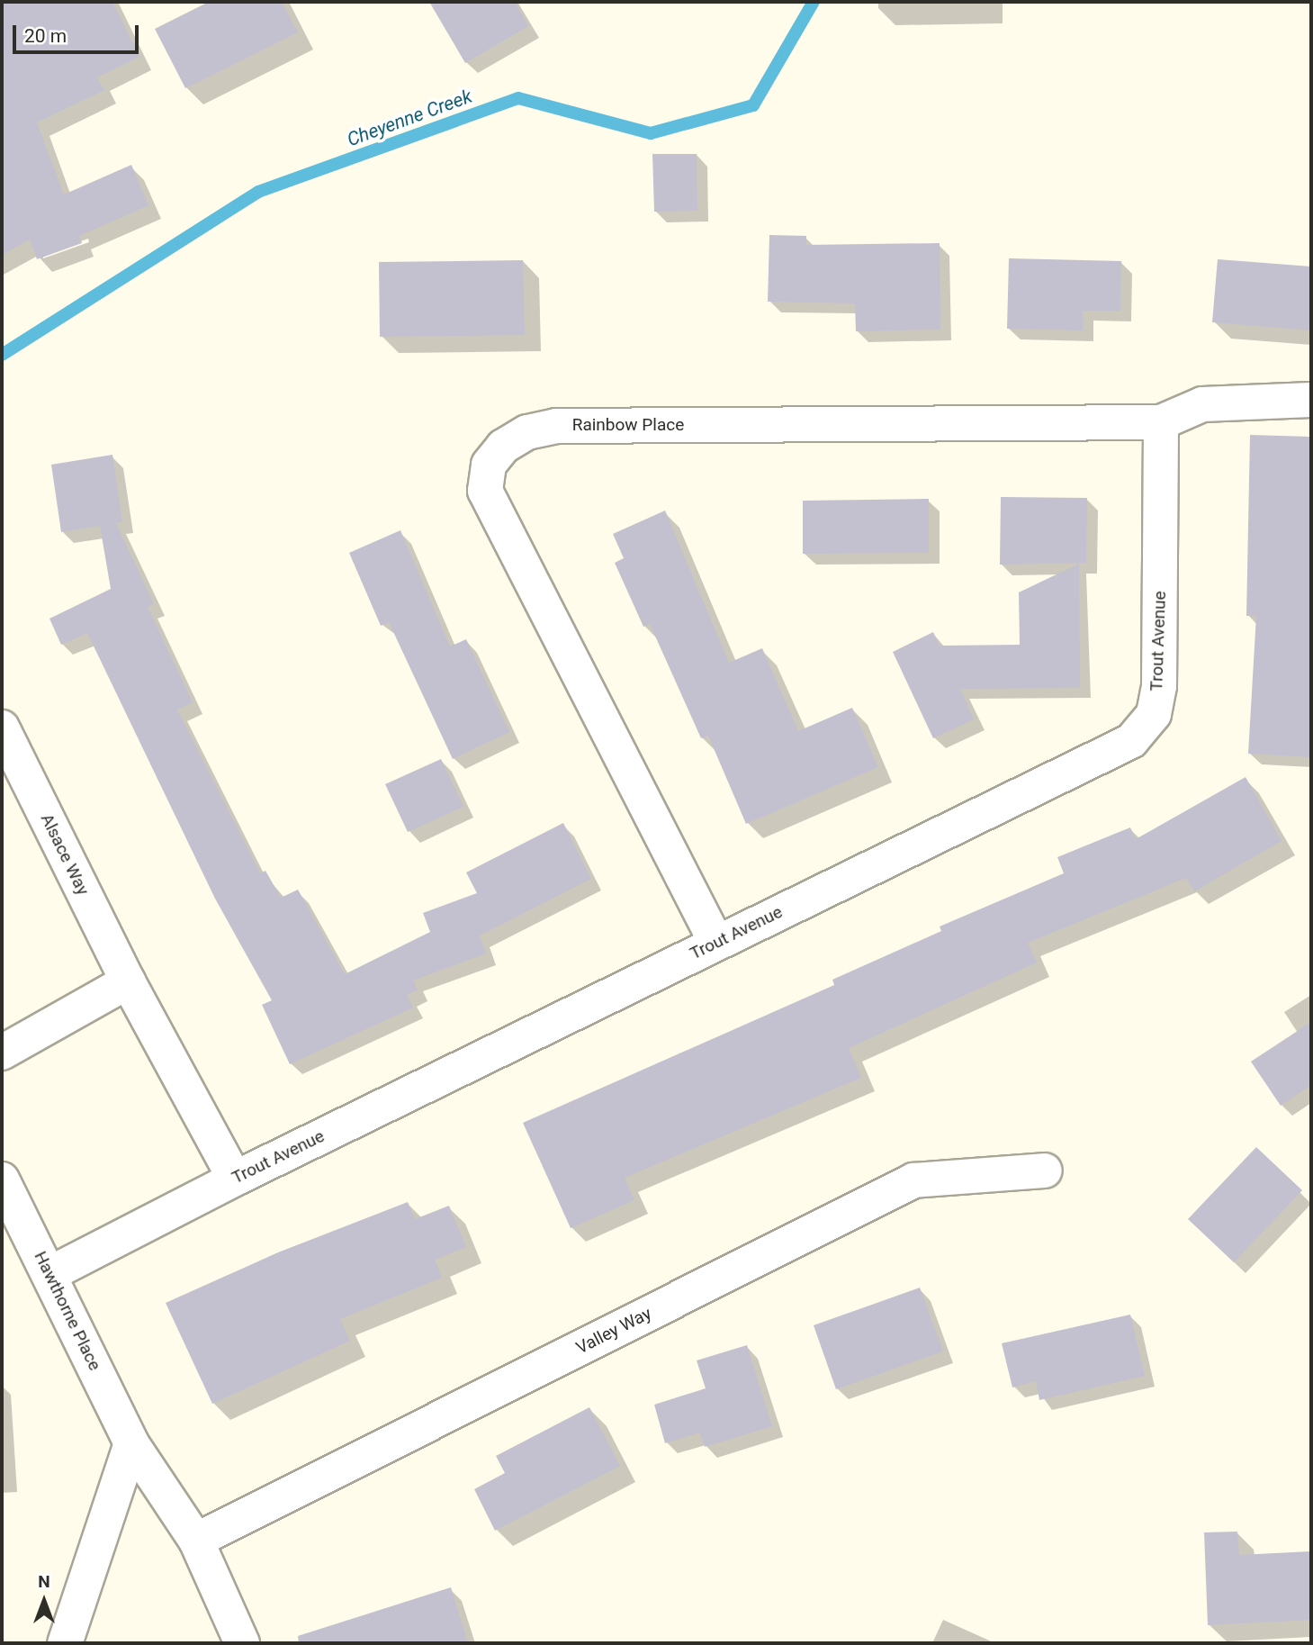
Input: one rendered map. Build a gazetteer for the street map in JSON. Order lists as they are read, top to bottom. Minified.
{"streets":{"street":["Rainbow Place","Trout Avenue","Alsace Way","Hawthorne Place","Valley Way"]},"crossings":[["Rainbow Place","Trout Avenue"],["Trout Avenue","Alsace Way"],["Trout Avenue","Hawthorne Place"],["Hawthorne Place","Valley Way"]],"water":["Cheyenne Creek"],"scale_bar":"20 m","north":"top"}
